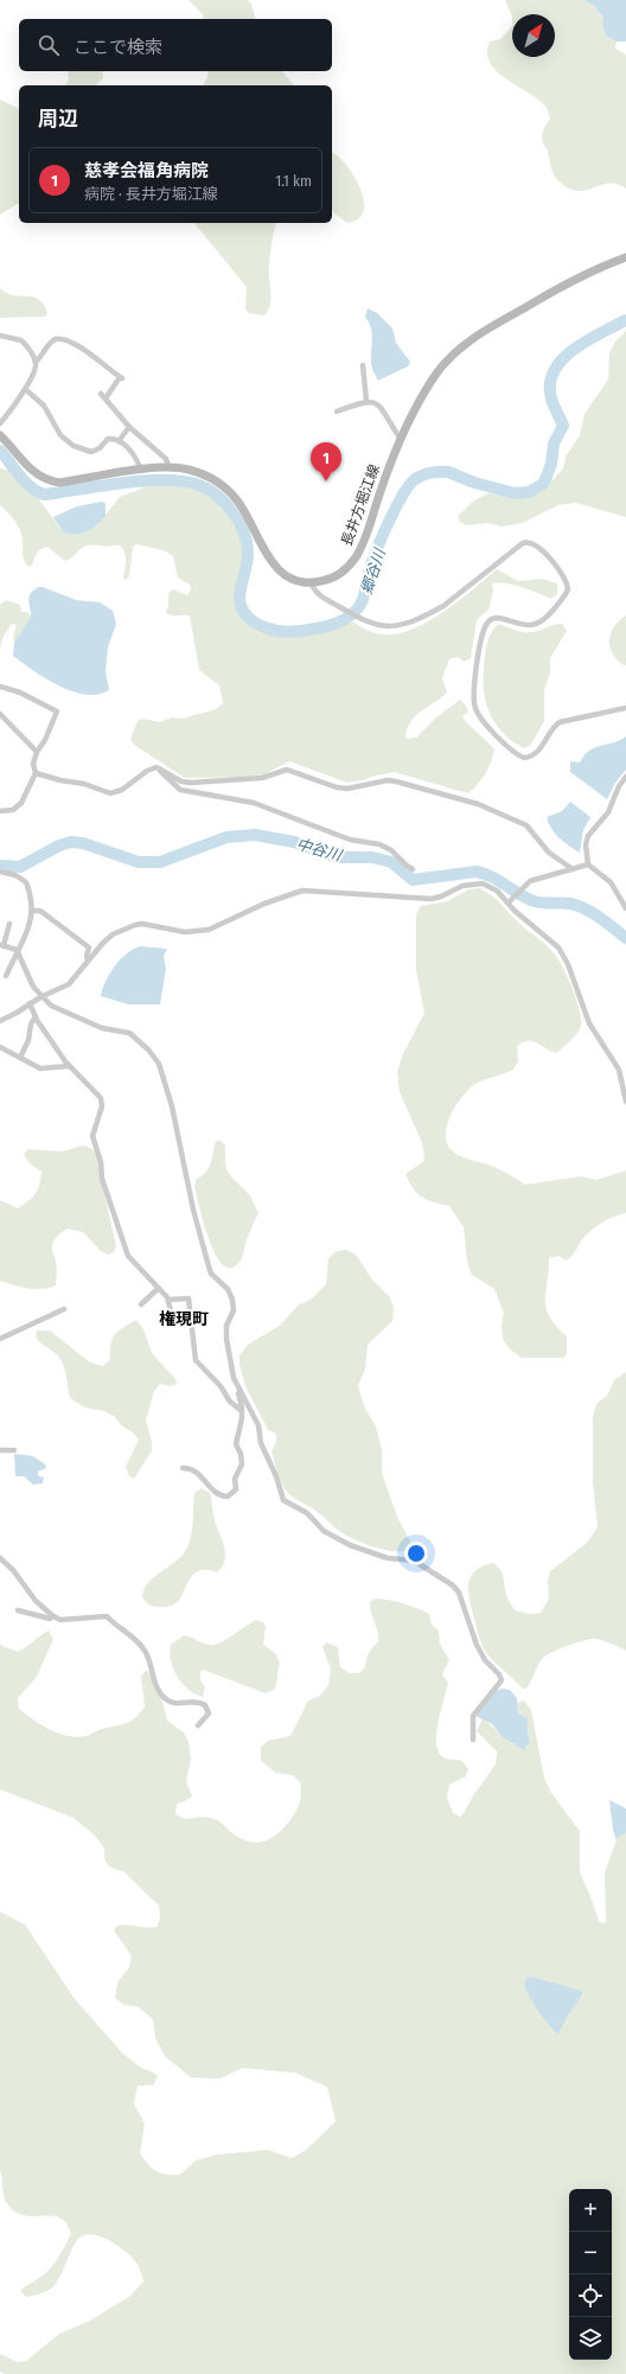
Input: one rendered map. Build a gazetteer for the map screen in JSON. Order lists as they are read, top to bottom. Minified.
{"streets":{"main road":["長井方堀江線"]},"districts":["権現町"],"water":["郷谷川","中谷川"],"north":"top right","page":{"search":"ここで検索","heading":"周辺","list":[{"mark":"1","name":"慈孝会福角病院","note":"病院 · 長井方堀江線","value":"1.1 km"}],"pins":"1","map_buttons":["+","−"]}}
